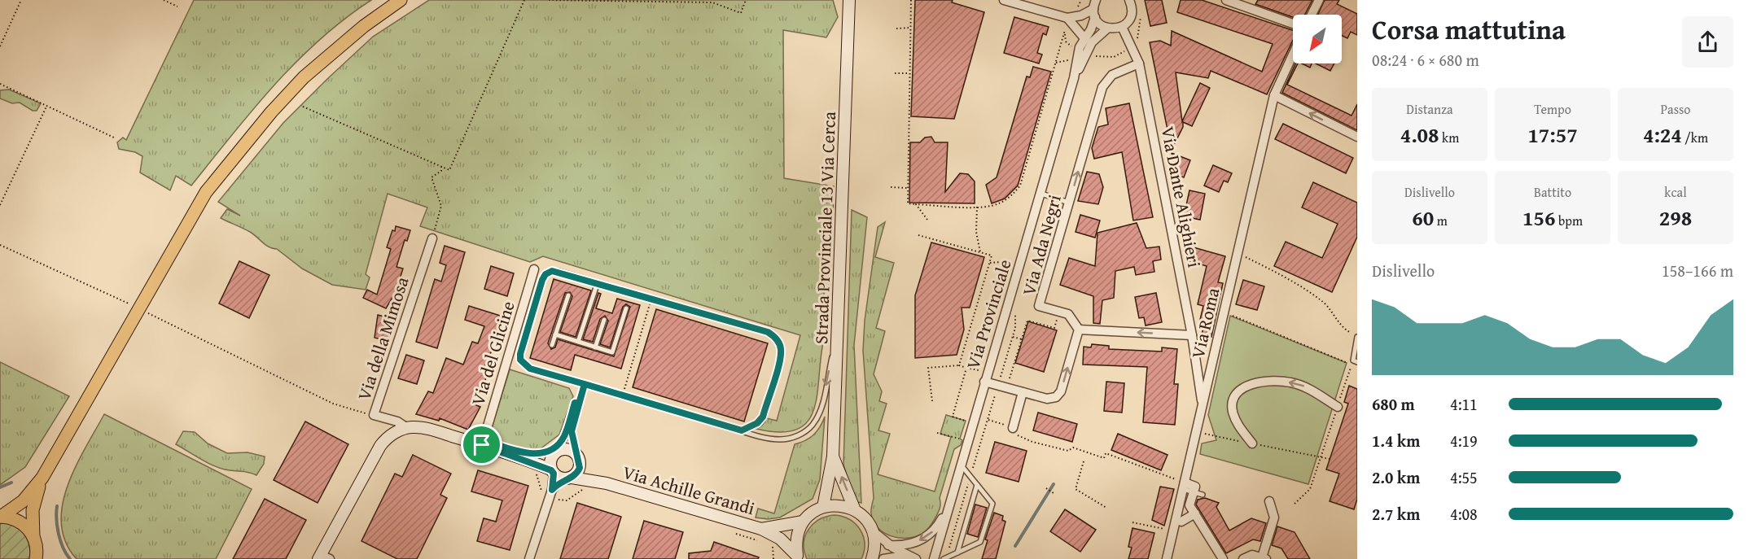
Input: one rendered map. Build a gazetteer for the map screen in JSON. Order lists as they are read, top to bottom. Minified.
{"streets":{"street":["Via Dante Alighieri","Strada Provinciale 13 Via Cerca","Via Ada Negri","Via Provinciale","Via Roma","Via della Mimosa","Via del Glicine","Via Achille Grandi"]},"crossings":[["Via Dante Alighieri","Via Ada Negri"],["Via Dante Alighieri","Via Roma"]],"one_way":["Via Ada Negri"],"north":"bottom left","page":{"heading":["Corsa mattutina","08:24 · 6 × 680 m"],"stats":[["Distanza","4.08 km"],["Tempo","17:57"],["Passo","4:24 /km"],["Dislivello","60 m"],["Battito","156 bpm"],["kcal","298"]],"chart":["Dislivello","158–166 m"],"list":[{"name":"680 m","note":"4:11"},{"name":"1.4 km","note":"4:19"},{"name":"2.0 km","note":"4:55"},{"name":"2.7 km","note":"4:08"}]}}
